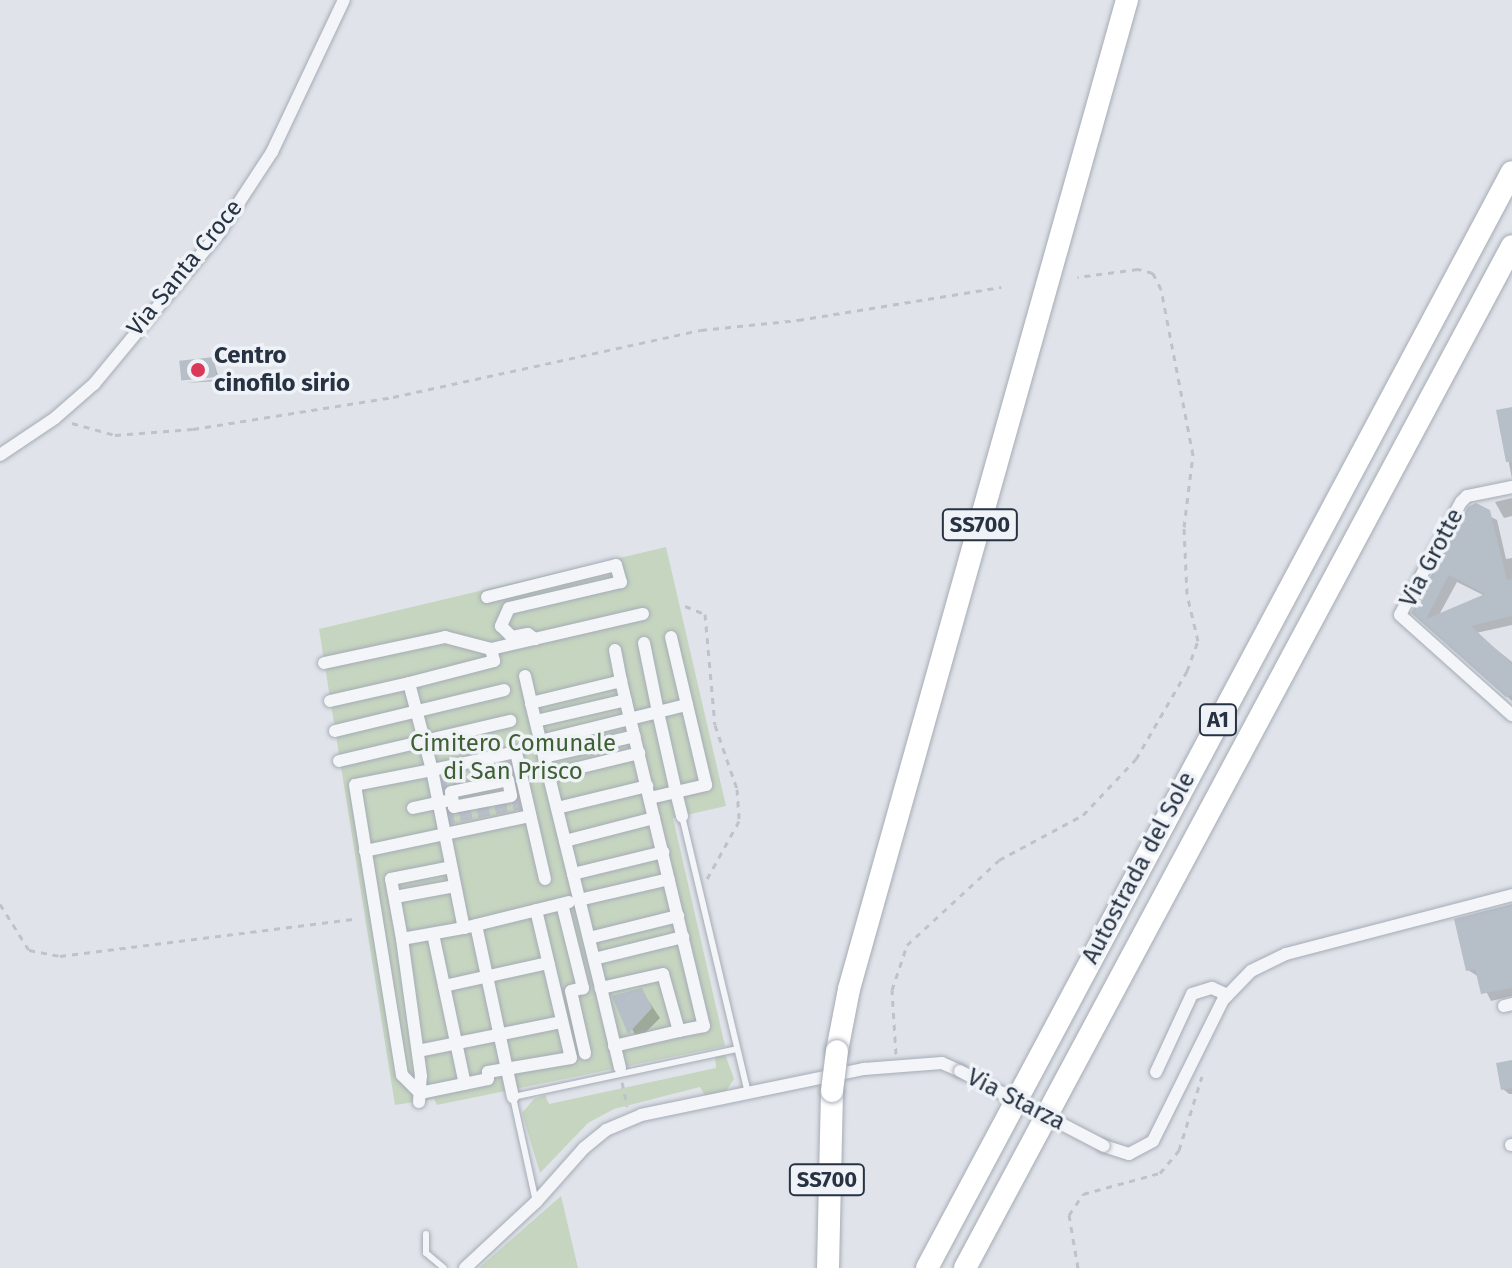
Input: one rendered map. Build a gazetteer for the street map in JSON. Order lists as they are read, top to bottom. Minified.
{"streets":{"highway":["SS700","A1","Autostrada del Sole"],"street":["Via Santa Croce","Via Grotte","Via Starza"]},"parks":["Cimitero Comunale di San Prisco"],"places":["Centro cinofilo sirio"]}
